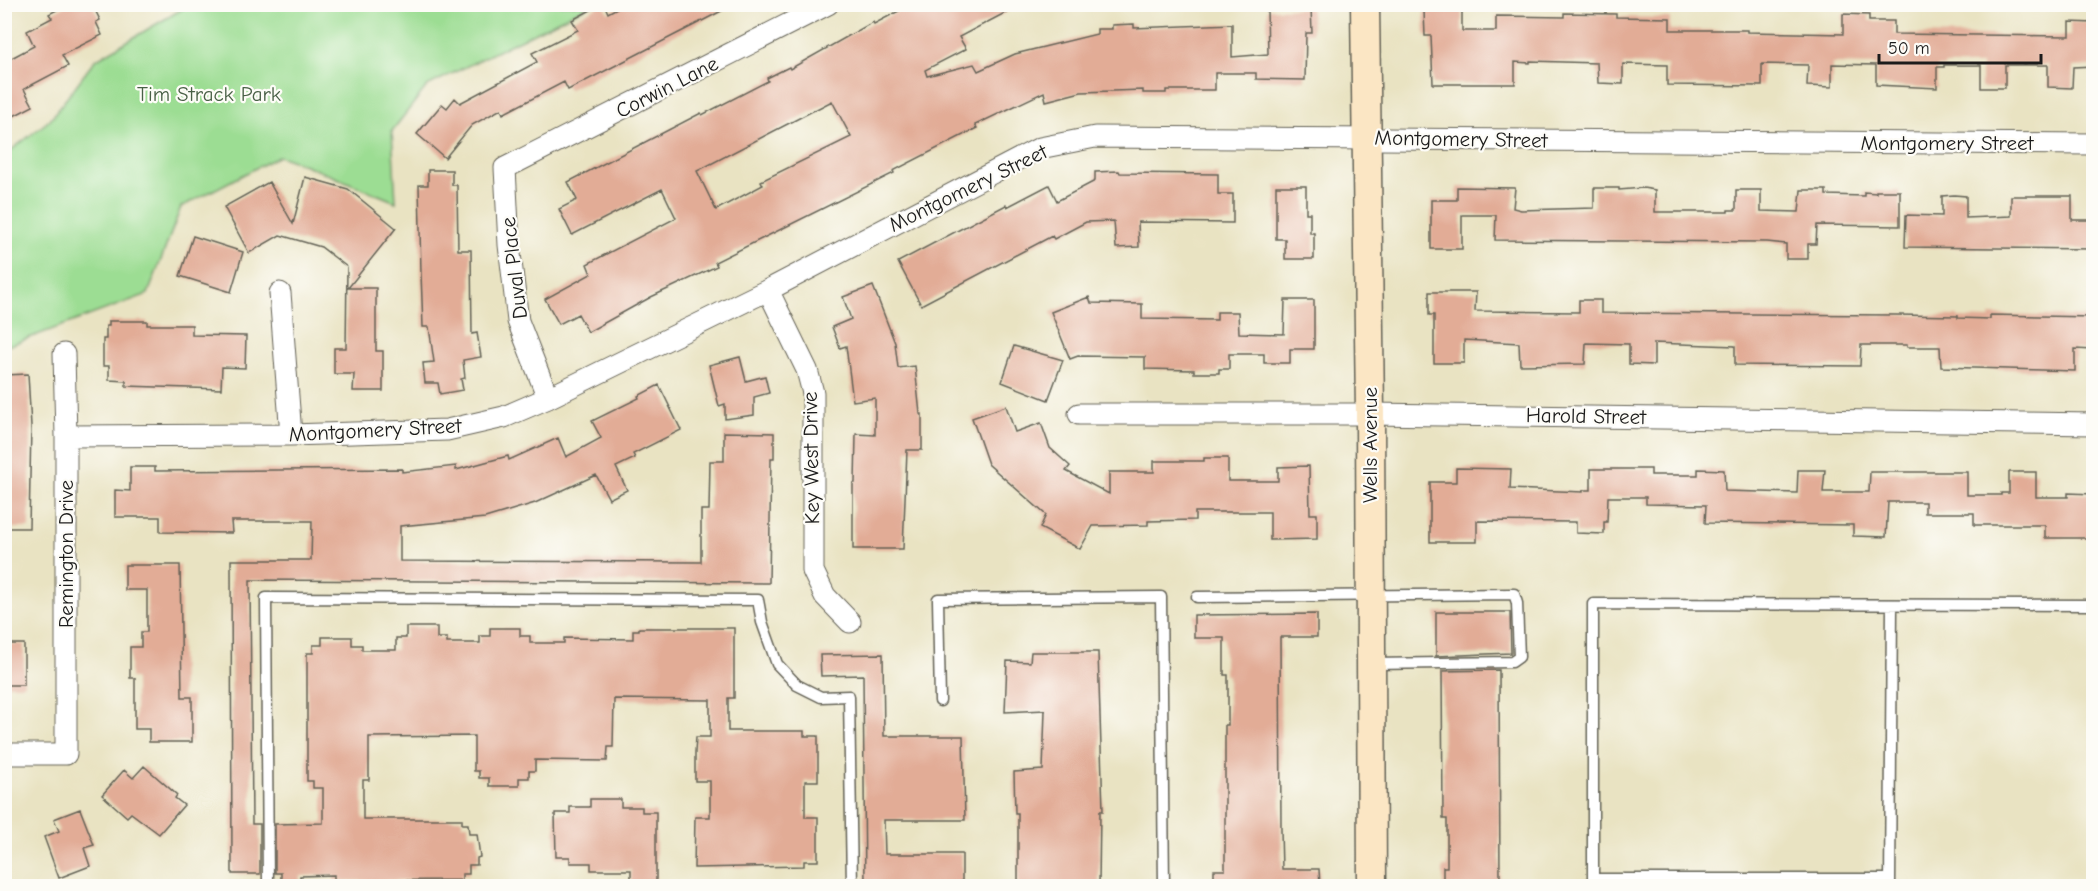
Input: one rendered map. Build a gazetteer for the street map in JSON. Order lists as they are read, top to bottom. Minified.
{"streets":{"main road":["Wells Avenue"],"street":["Corwin Lane","Montgomery Street","Duval Place","Harold Street","Key West Drive","Remington Drive"]},"crossings":[["Corwin Lane","Duval Place"],["Montgomery Street","Duval Place"],["Montgomery Street","Wells Avenue"],["Montgomery Street","Key West Drive"],["Montgomery Street","Remington Drive"],["Harold Street","Wells Avenue"]],"parks":["Tim Strack Park"],"scale_bar":"50 m"}
